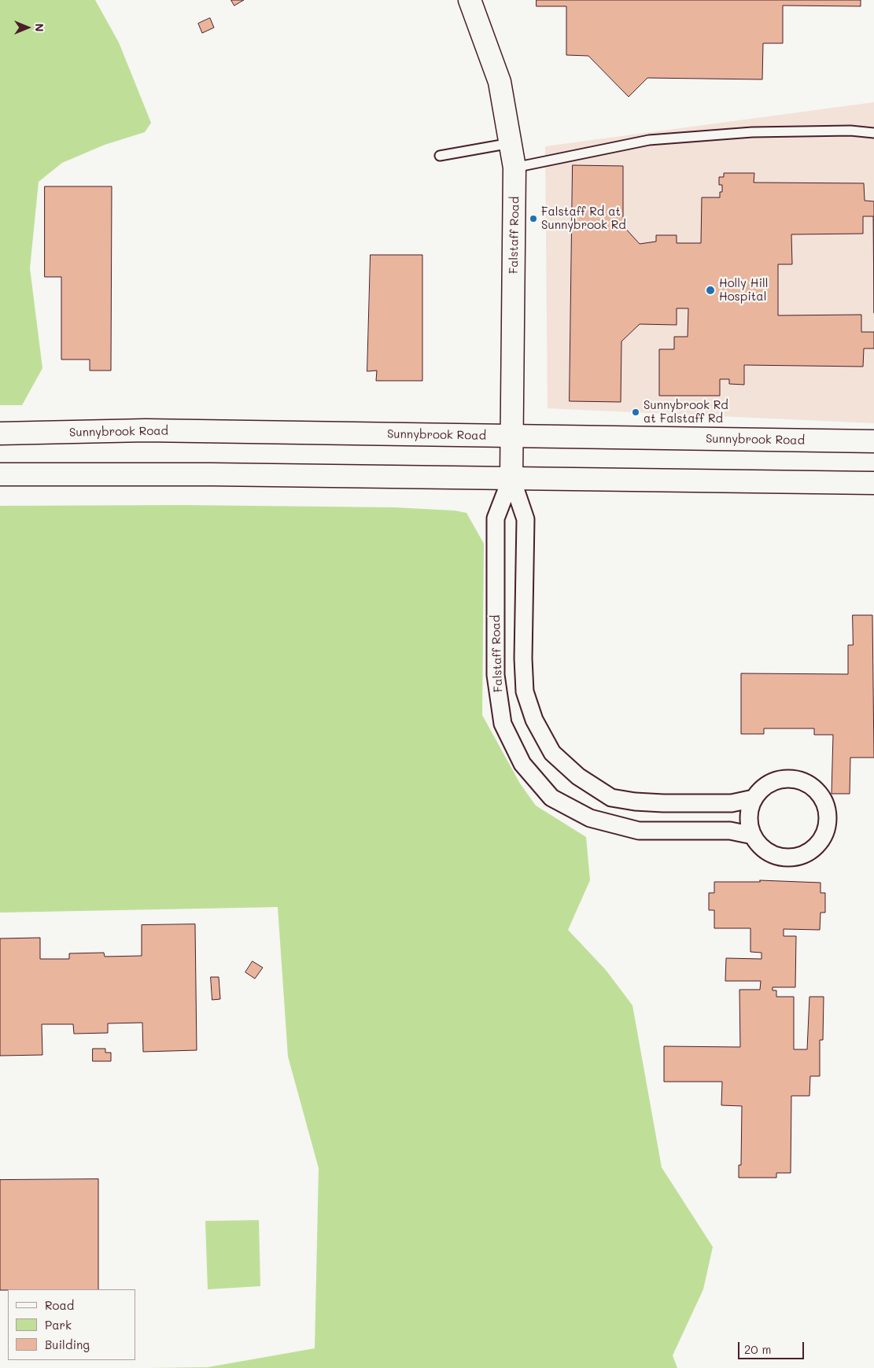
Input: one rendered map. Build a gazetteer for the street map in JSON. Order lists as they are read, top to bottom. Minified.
{"streets":{"main road":["Falstaff Road","Sunnybrook Road"]},"crossings":[["Falstaff Road","Sunnybrook Road"]],"places":["Falstaff Rd at Sunnybrook Rd","Holly Hill Hospital","Sunnybrook Rd at Falstaff Rd"],"legend":["Road","Park","Building"],"scale_bar":"20 m","north":"right"}
